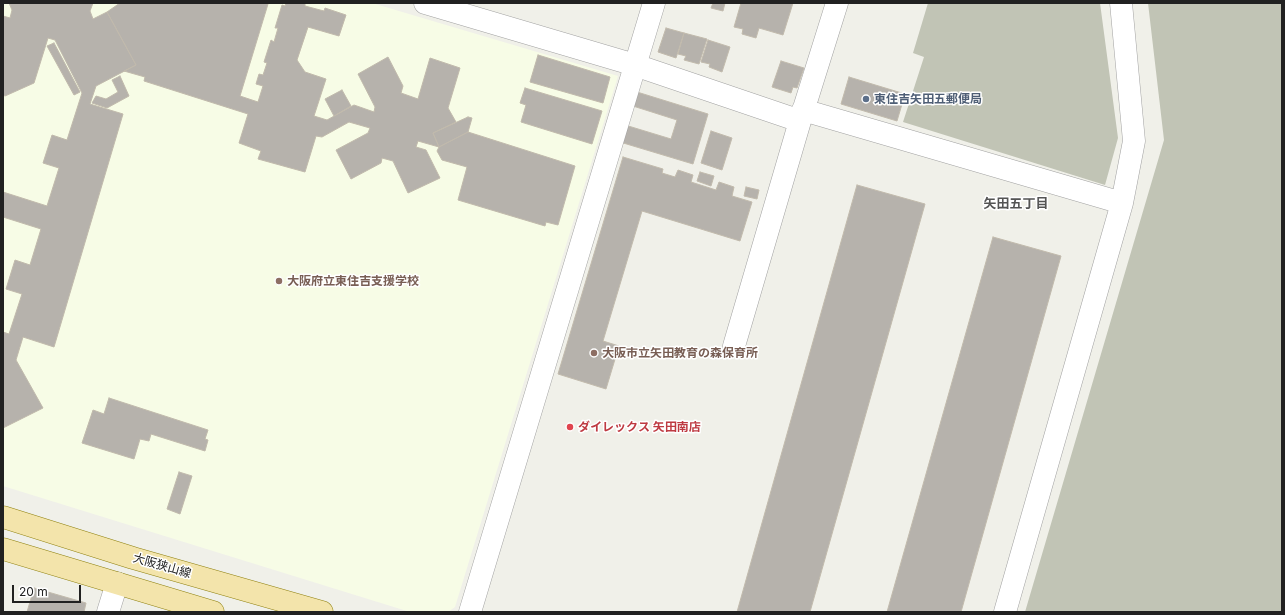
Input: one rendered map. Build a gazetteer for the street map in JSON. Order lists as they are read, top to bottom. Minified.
{"streets":{"main road":["大阪狭山線"]},"districts":["矢田五丁目"],"places":["東住吉矢田五郵便局","大阪府立東住吉支援学校","大阪市立矢田教育の森保育所","ダイレックス 矢田南店"],"scale_bar":"20 m"}
